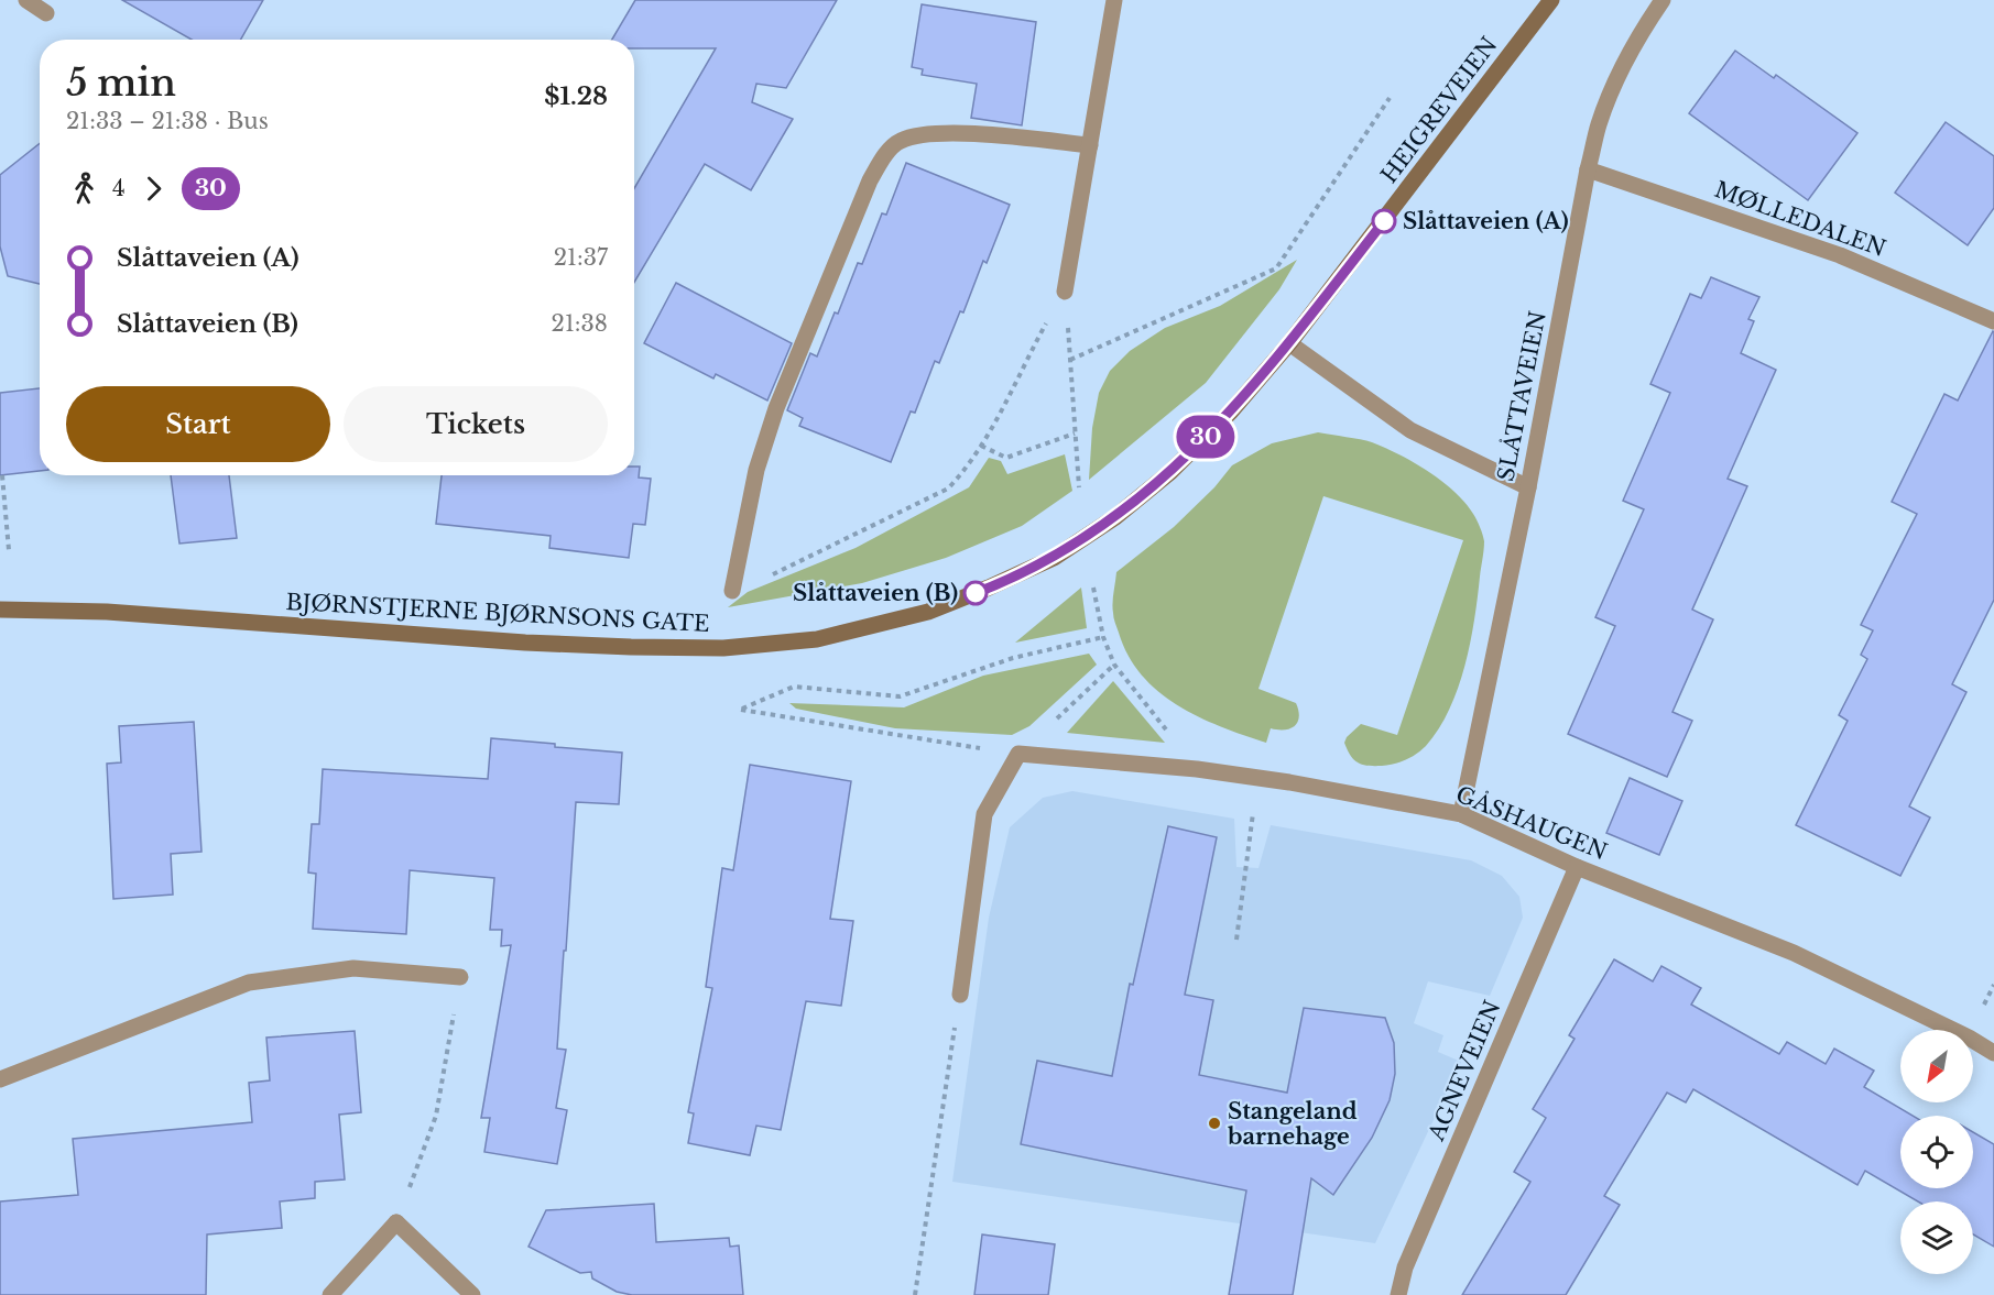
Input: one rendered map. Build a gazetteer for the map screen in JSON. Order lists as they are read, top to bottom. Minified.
{"streets":{"main road":["HEIGREVEIEN","BJØRNSTJERNE BJØRNSONS GATE"],"street":["MØLLEDALEN","SLÅTTAVEIEN","GÅSHAUGEN","AGNEVEIEN"]},"crossings":[["HEIGREVEIEN","BJØRNSTJERNE BJØRNSONS GATE"],["MØLLEDALEN","SLÅTTAVEIEN"],["SLÅTTAVEIEN","GÅSHAUGEN"],["GÅSHAUGEN","AGNEVEIEN"]],"places":["Slåttaveien (A)","Slåttaveien (B)","Stangeland barnehage"],"lines":["bus line 30"],"north":"bottom left","page":{"on_map":"30","heading":["5 min","21:33 – 21:38 · Bus","$1.28"],"legs":["4","30"],"list":[{"name":"Slåttaveien (A)","value":"21:37"},{"name":"Slåttaveien (B)","value":"21:38"}],"buttons":["Start","Tickets"]}}
